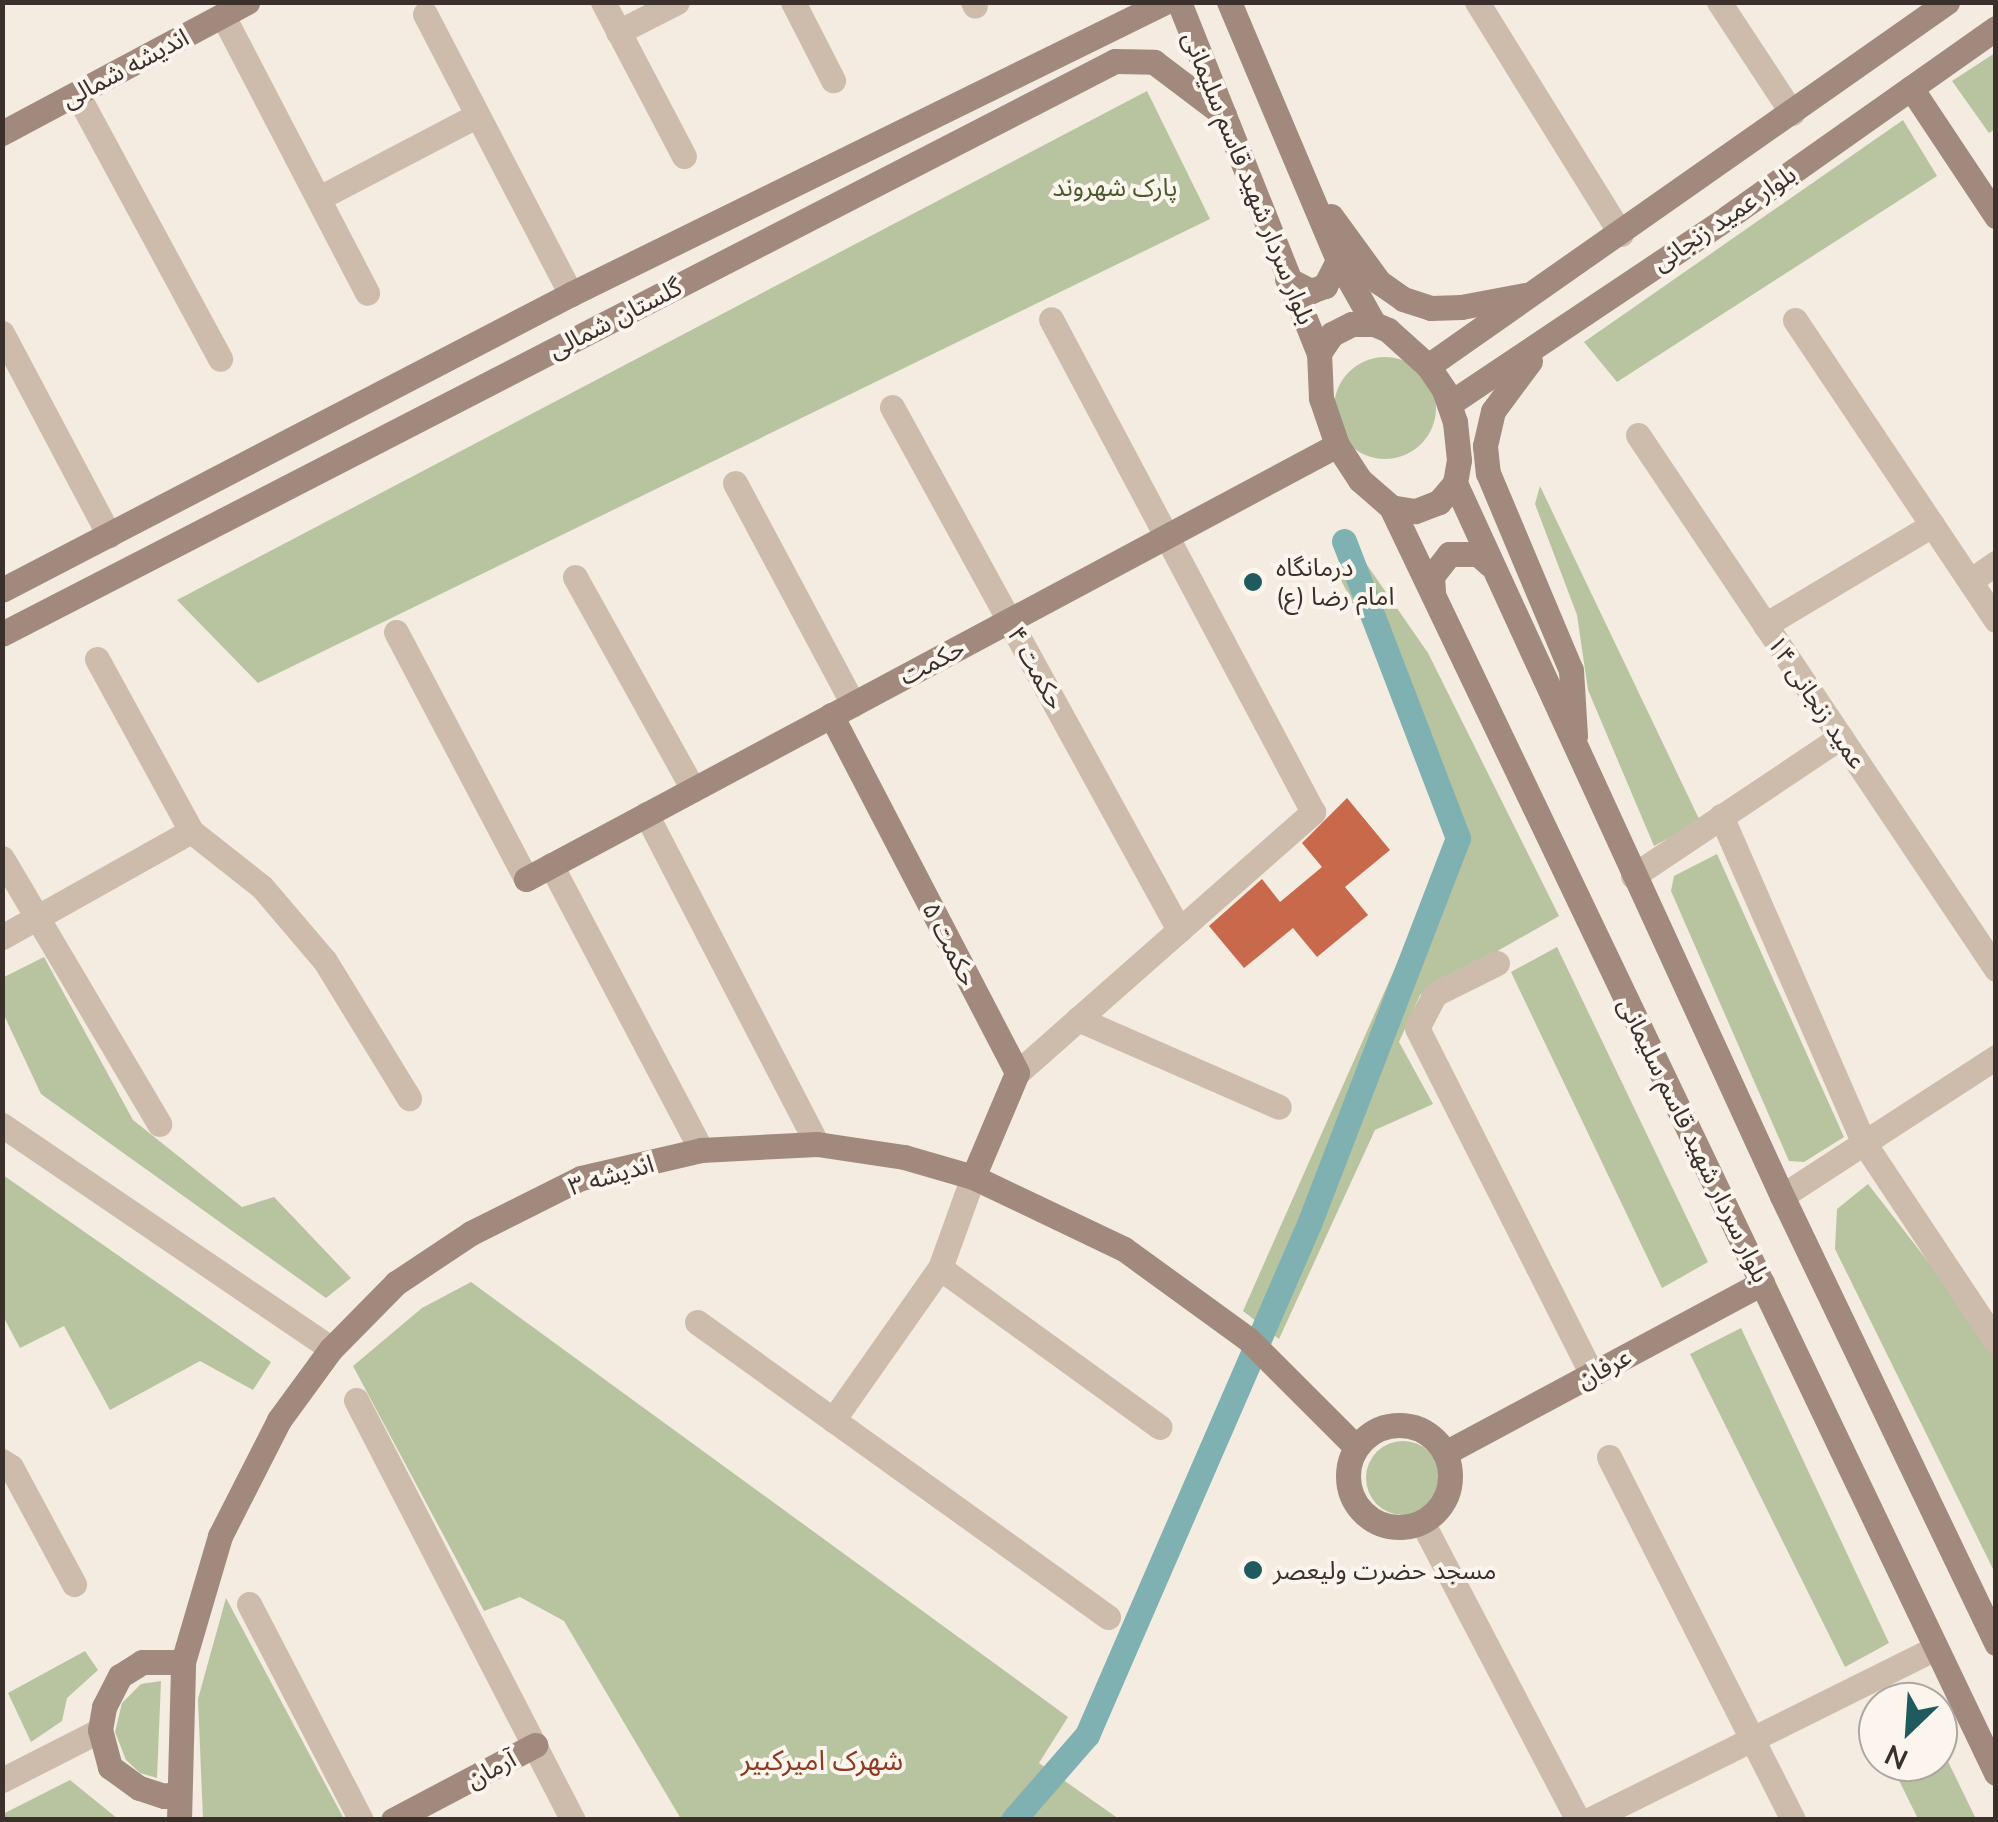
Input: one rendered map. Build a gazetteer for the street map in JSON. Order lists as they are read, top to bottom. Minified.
{"streets":{"main road":["اندیشه شمالی","بلوار سردار شهید قاسم سلیمانی","بلوار عمید زنجانی","گلستان شمالی","حکمت","حکمت ۵","اندیشه ۳","عرفان","آرمان"],"street":["حکمت ۴","عمید زنجانی ۱۴"]},"crossings":[["بلوار سردار شهید قاسم سلیمانی","بلوار عمید زنجانی"],["بلوار سردار شهید قاسم سلیمانی","گلستان شمالی"],["بلوار سردار شهید قاسم سلیمانی","حکمت"],["بلوار سردار شهید قاسم سلیمانی","عرفان"],["بلوار عمید زنجانی","حکمت"],["حکمت","حکمت ۴"],["حکمت","حکمت ۵"],["اندیشه ۳","عرفان"]],"districts":["شهرک امیرکبیر"],"parks":["پارک شهروند"],"places":["درمانگاه امام رضا (ع)","مسجد حضرت ولیعصر"],"north":"bottom left"}
